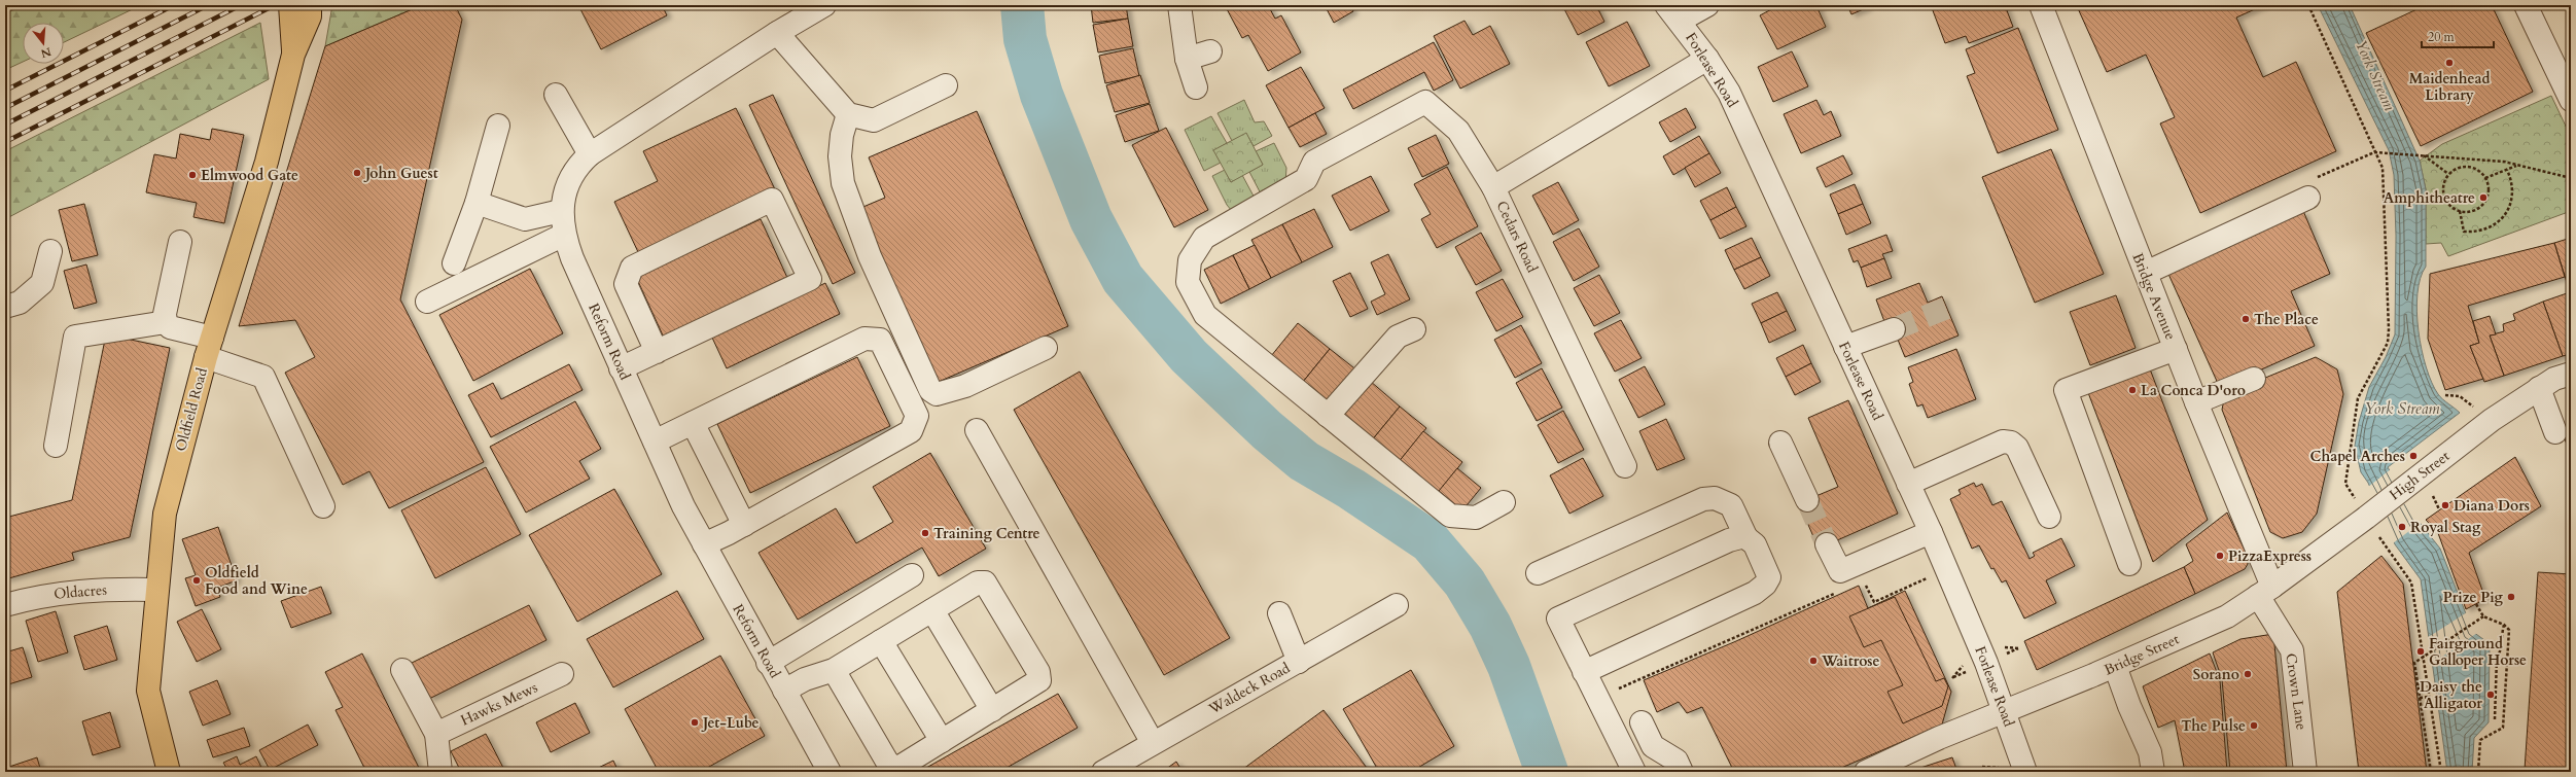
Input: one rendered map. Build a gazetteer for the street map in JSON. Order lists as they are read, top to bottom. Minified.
{"streets":{"main road":["Oldfield Road"],"street":["Forlease Road","Cedars Road","Bridge Avenue","Reform Road","High Street","Oldacres","Bridge Street","Waldeck Road","Crown Lane","Hawks Mews"]},"crossings":[["Forlease Road","Cedars Road"],["Forlease Road","Bridge Street"],["Bridge Avenue","High Street"],["Bridge Avenue","Bridge Street"],["Bridge Avenue","Crown Lane"],["Oldfield Road","Oldacres"],["High Street","Bridge Street"],["High Street","Crown Lane"],["Bridge Street","Crown Lane"]],"water":["York Stream"],"places":["Maidenhead Library","John Guest","Elmwood Gate","Amphitheatre","The Place","La Conca D'oro","Chapel Arches","Diana Dors","Royal Stag","Training Centre","PizzaExpress","Oldfield Food and Wine","Prize Pig","Fairground Galloper Horse","Waitrose","Sorano","Daisy the Alligator","Jet-Lube","The Pulse"],"scale_bar":"20 m","north":"bottom"}
